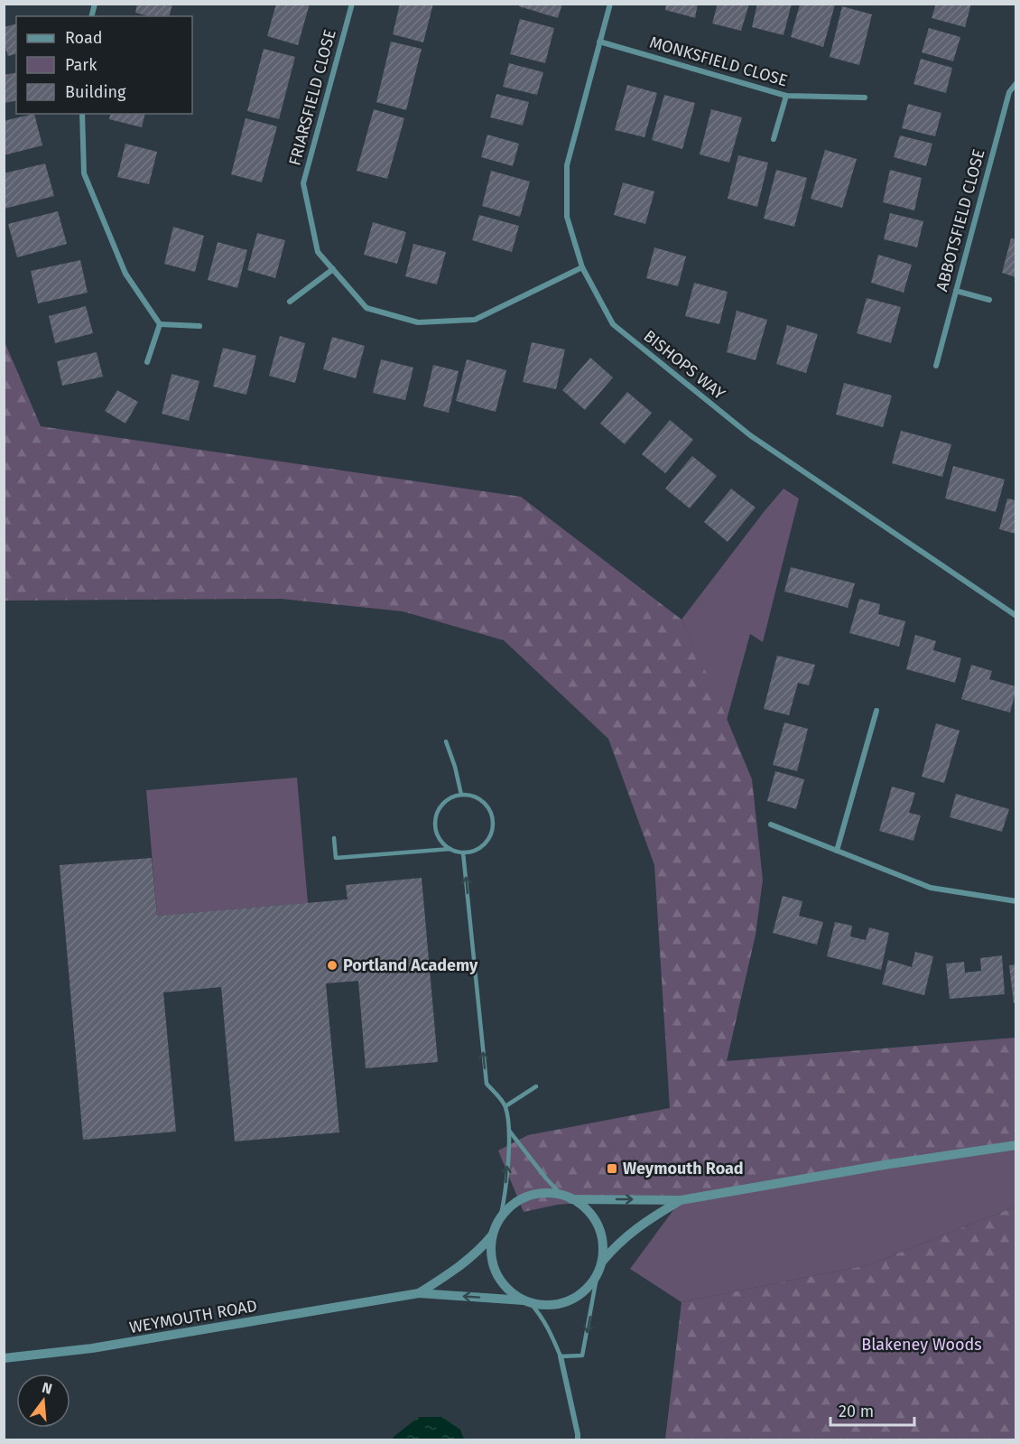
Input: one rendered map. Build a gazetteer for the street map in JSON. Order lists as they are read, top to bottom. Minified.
{"streets":{"street":["MONKSFIELD CLOSE","FRIARSFIELD CLOSE","ABBOTSFIELD CLOSE","BISHOPS WAY","WEYMOUTH ROAD"]},"crossings":[["MONKSFIELD CLOSE","BISHOPS WAY"],["FRIARSFIELD CLOSE","BISHOPS WAY"]],"parks":["Blakeney Woods"],"places":{"other":["Portland Academy"],"transit":["Weymouth Road"]},"legend":["Road","Park","Building"],"scale_bar":"20 m","north":"top"}
